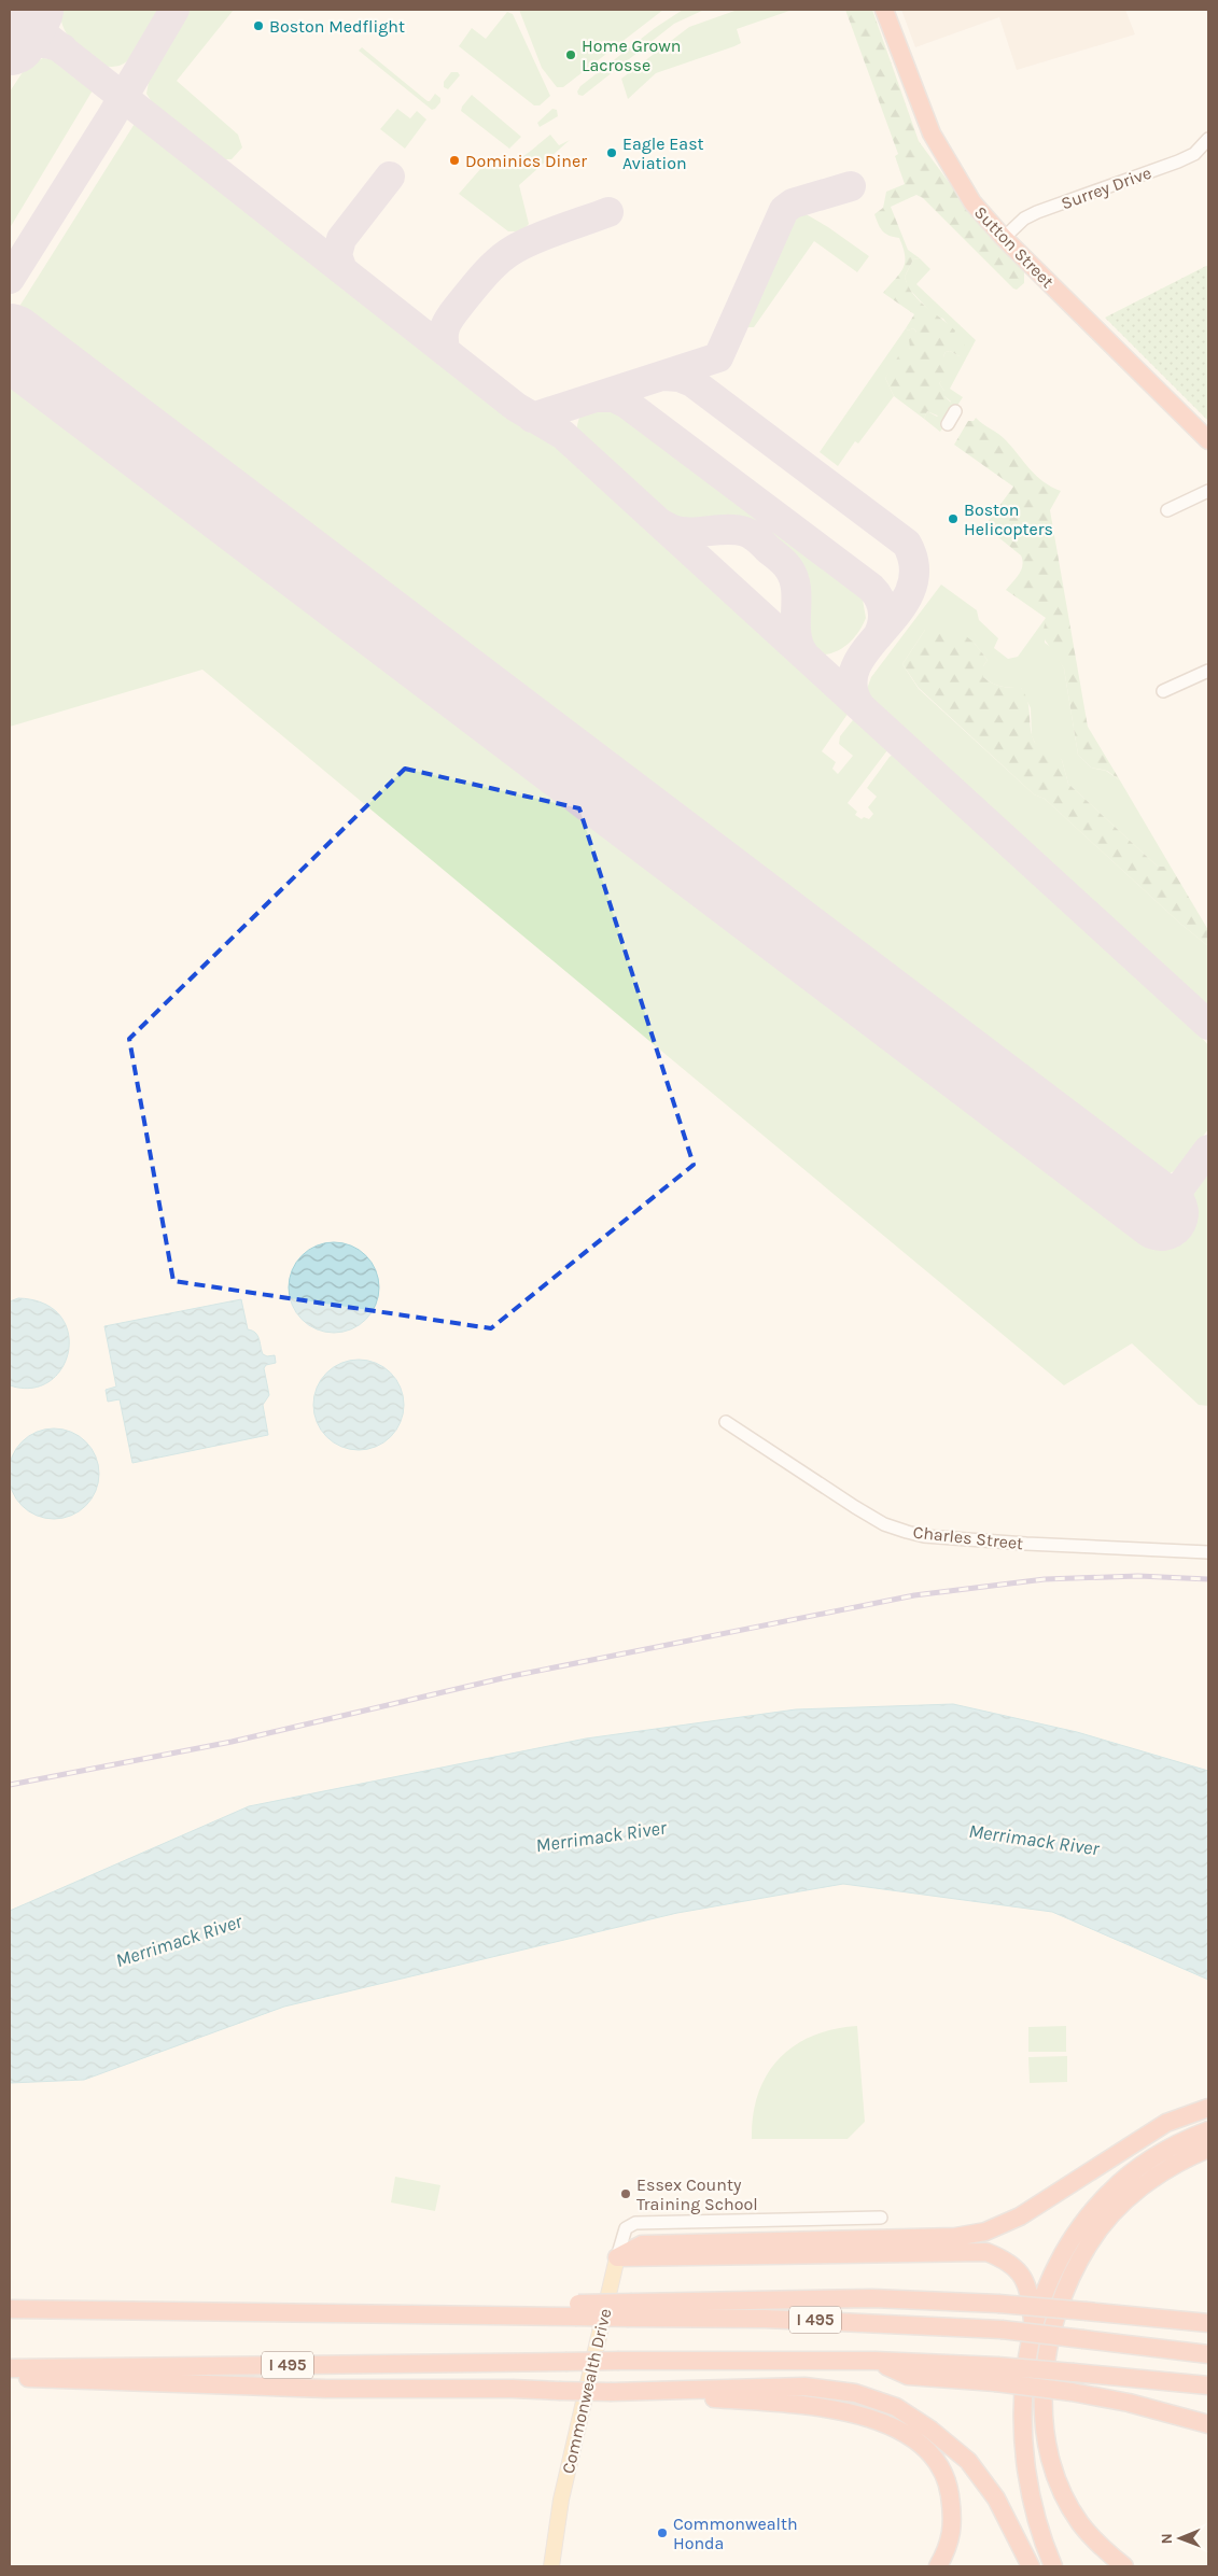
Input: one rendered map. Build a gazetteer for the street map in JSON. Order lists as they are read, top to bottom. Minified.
{"streets":{"highway":["Sutton Street","I 495"],"main road":["Commonwealth Drive"],"street":["Surrey Drive","Charles Street"]},"crossings":[["Surrey Drive","Sutton Street"]],"water":["Merrimack River"],"places":["Boston Medflight","Home Grown Lacrosse","Eagle East Aviation","Dominics Diner","Boston Helicopters","Essex County Training School","Commonwealth Honda"],"north":"left"}
